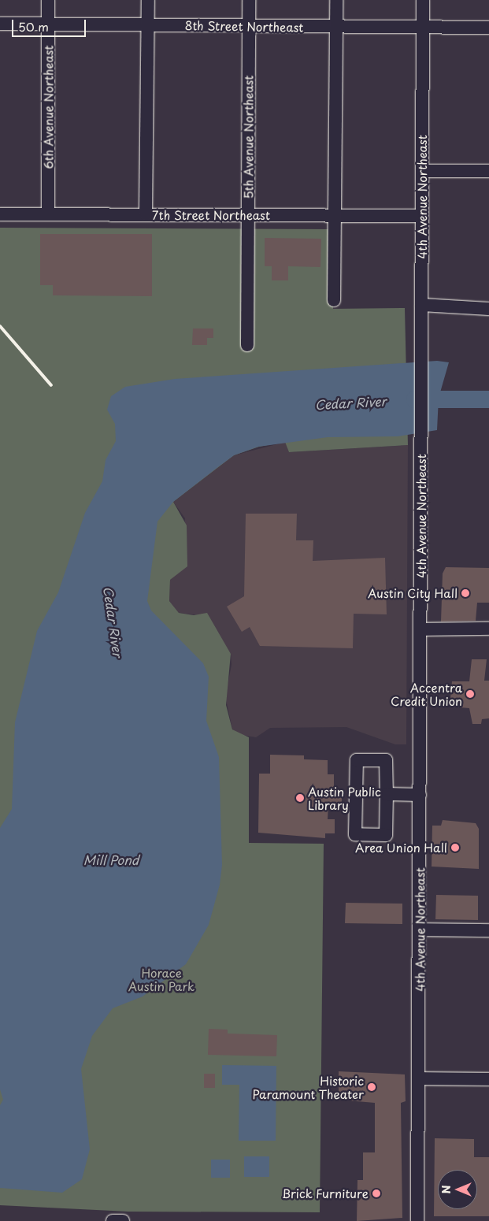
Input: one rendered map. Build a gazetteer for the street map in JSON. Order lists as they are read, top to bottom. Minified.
{"streets":{"street":["8th Street Northeast","6th Avenue Northeast","5th Avenue Northeast","4th Avenue Northeast","7th Street Northeast"]},"crossings":[["8th Street Northeast","6th Avenue Northeast"],["8th Street Northeast","5th Avenue Northeast"],["8th Street Northeast","4th Avenue Northeast"],["6th Avenue Northeast","7th Street Northeast"],["5th Avenue Northeast","7th Street Northeast"],["4th Avenue Northeast","7th Street Northeast"]],"water":["Cedar River","Mill Pond"],"parks":["Horace Austin Park"],"places":["Austin City Hall","Accentra Credit Union","Austin Public Library","Area Union Hall","Historic Paramount Theater","Brick Furniture"],"scale_bar":"50 m","north":"left"}
